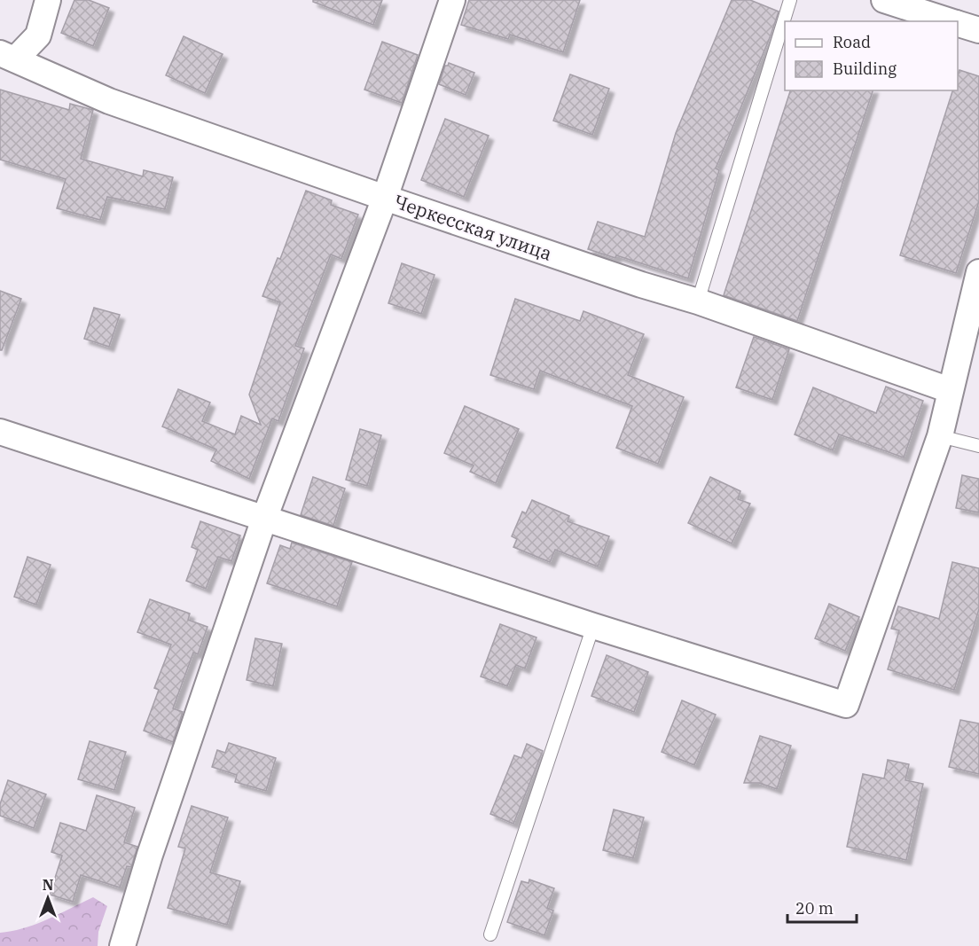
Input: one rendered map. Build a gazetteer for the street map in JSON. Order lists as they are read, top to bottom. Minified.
{"streets":{"street":["Черкесская улица"]},"legend":["Road","Building"],"scale_bar":"20 m","north":"top"}
